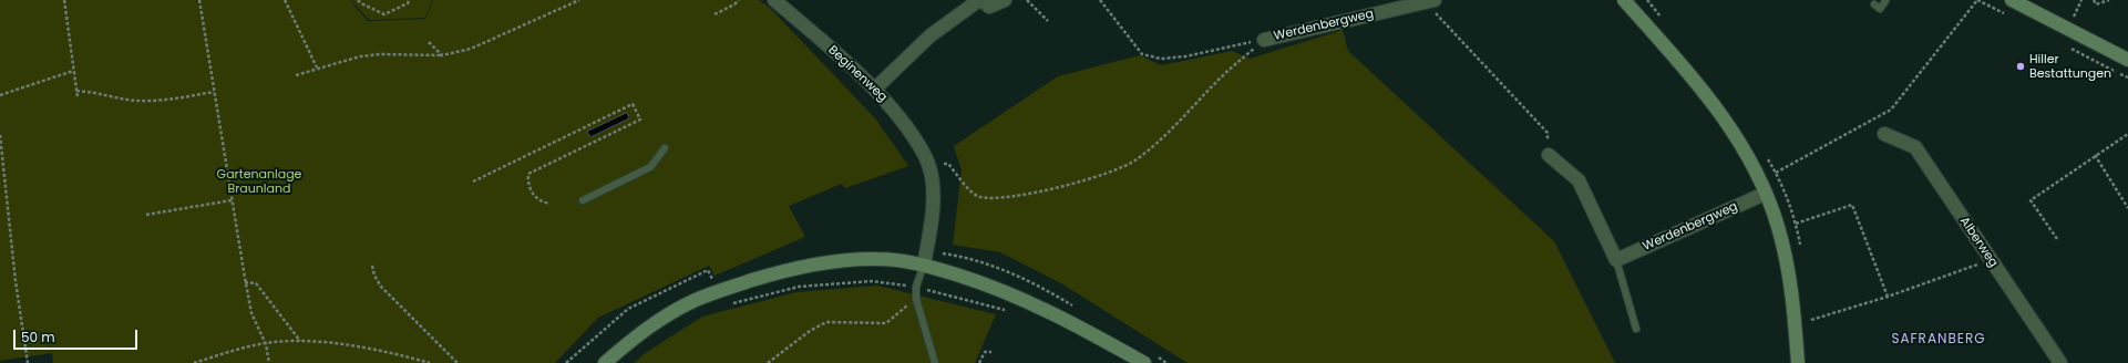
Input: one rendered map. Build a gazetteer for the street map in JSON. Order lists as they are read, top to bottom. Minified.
{"streets":{"street":["Werdenbergweg","Beginenweg","Alberweg"]},"districts":["SAFRANBERG"],"parks":["Gartenanlage Braunland"],"places":["Hiller Bestattungen"],"scale_bar":"50 m"}
